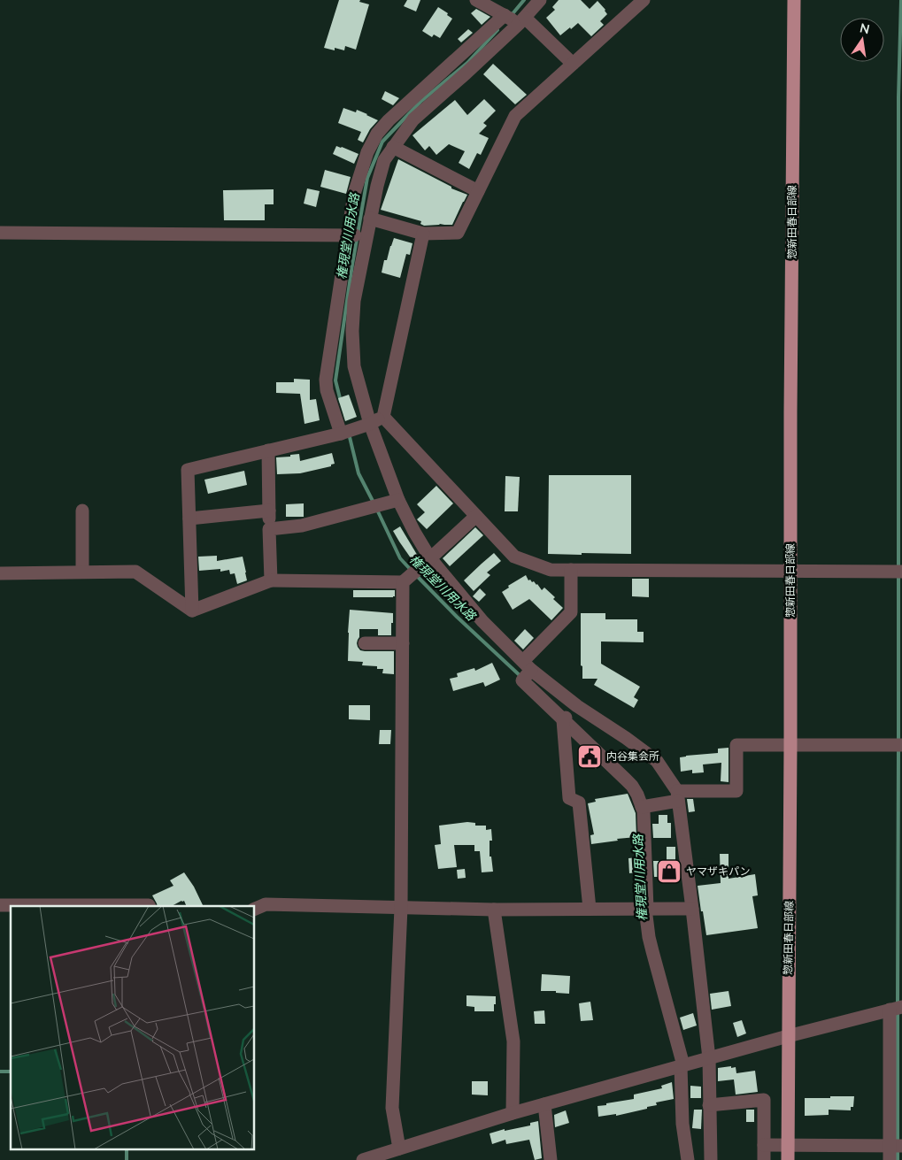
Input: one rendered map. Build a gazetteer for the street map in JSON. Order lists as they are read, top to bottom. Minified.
{"streets":{"main road":["惣新田春日部線"]},"water":["権現堂川用水路"],"places":{"public building":["内谷集会所"],"shop":["ヤマザキパン"]},"north":"top"}
